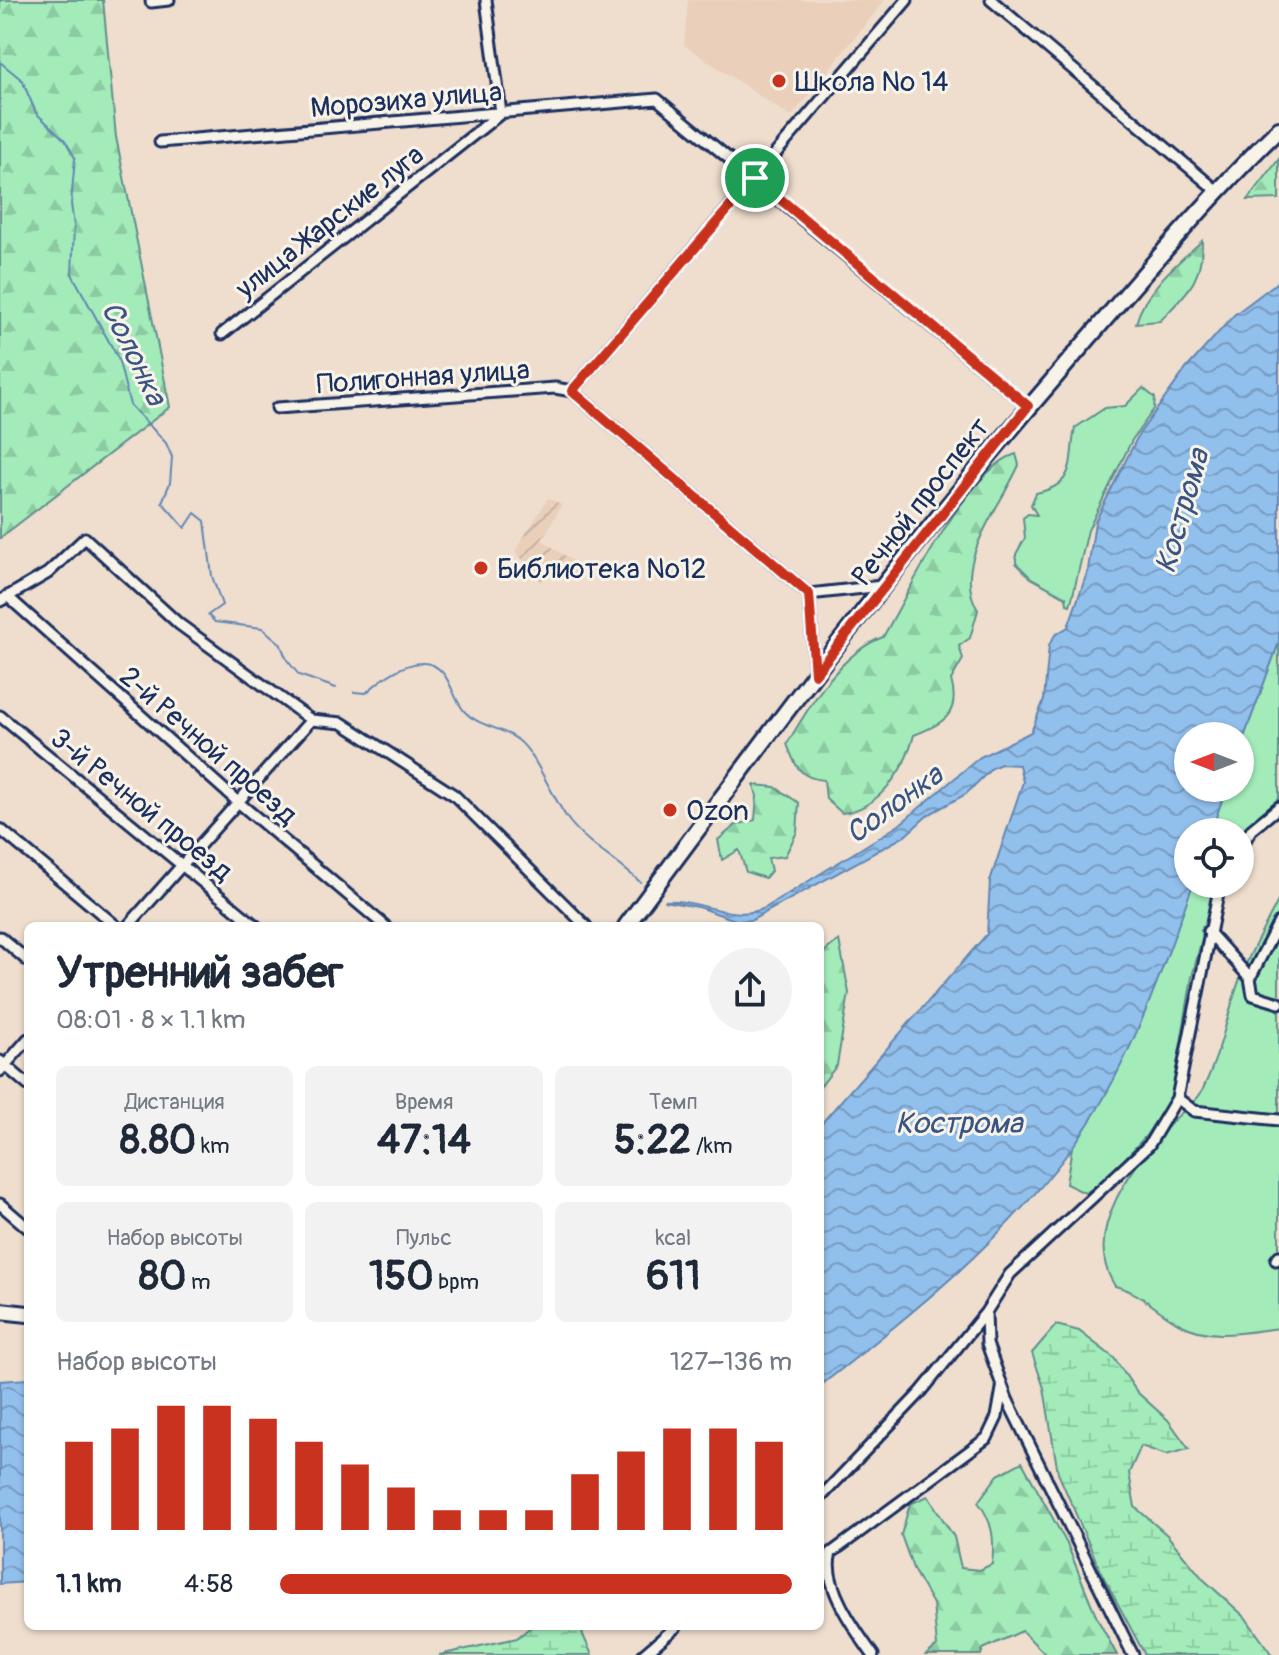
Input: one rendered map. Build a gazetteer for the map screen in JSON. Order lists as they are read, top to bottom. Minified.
{"streets":{"street":["Морозиха улица","улица Жарские луга","Полигонная улица","Речной проспект","2-й Речной проезд","3-й Речной проезд"]},"crossings":[["Морозиха улица","улица Жарские луга"]],"water":["Солонка","Кострома"],"places":["Школа № 14","Библиотека №12","Ozon"],"north":"left","page":{"heading":["Утренний забег","08:01 · 8 × 1.1 km"],"stats":[["Дистанция","8.80 km"],["Время","47:14"],["Темп","5:22 /km"],["Набор высоты","80 m"],["Пульс","150 bpm"],["kcal","611"]],"chart":["Набор высоты","127–136 m"],"list":[{"name":"1.1 km","note":"4:58"}]}}
